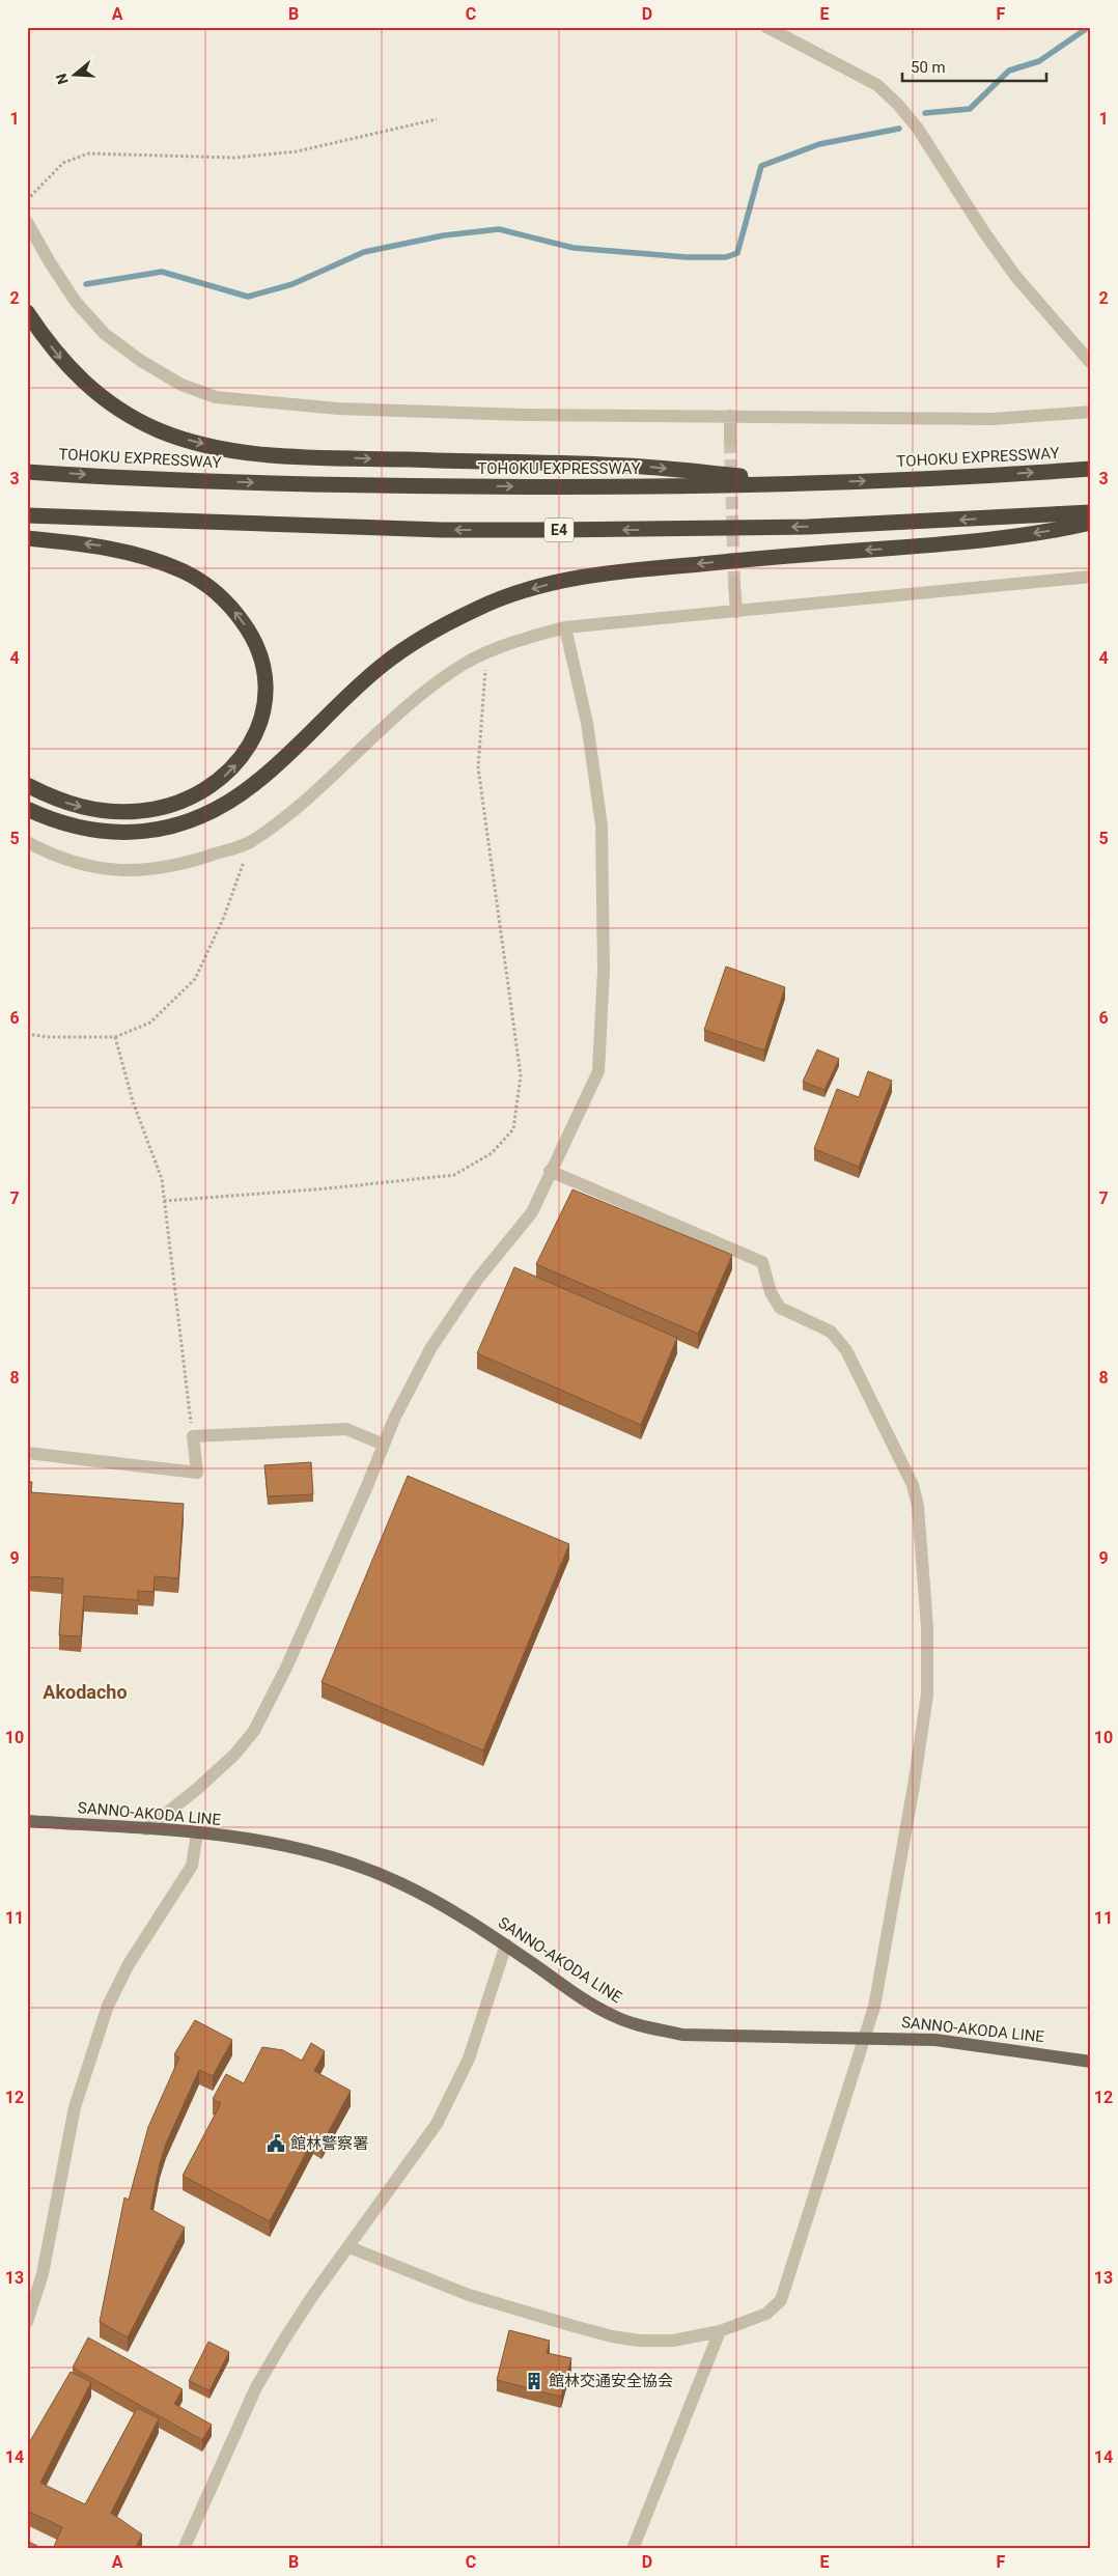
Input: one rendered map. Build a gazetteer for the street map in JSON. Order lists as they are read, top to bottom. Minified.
{"streets":{"highway":["TOHOKU EXPRESSWAY","E4"],"main road":["SANNO-AKODA LINE"]},"districts":["Akodacho"],"places":{"public building":["館林警察署"],"building":["館林交通安全協会"]},"scale_bar":"50 m","north":"left","grid":{"columns":["A","B","C","D","E","F"],"rows":["1","2","3","4","5","6","7","8","9","10","11","12","13","14"]}}
